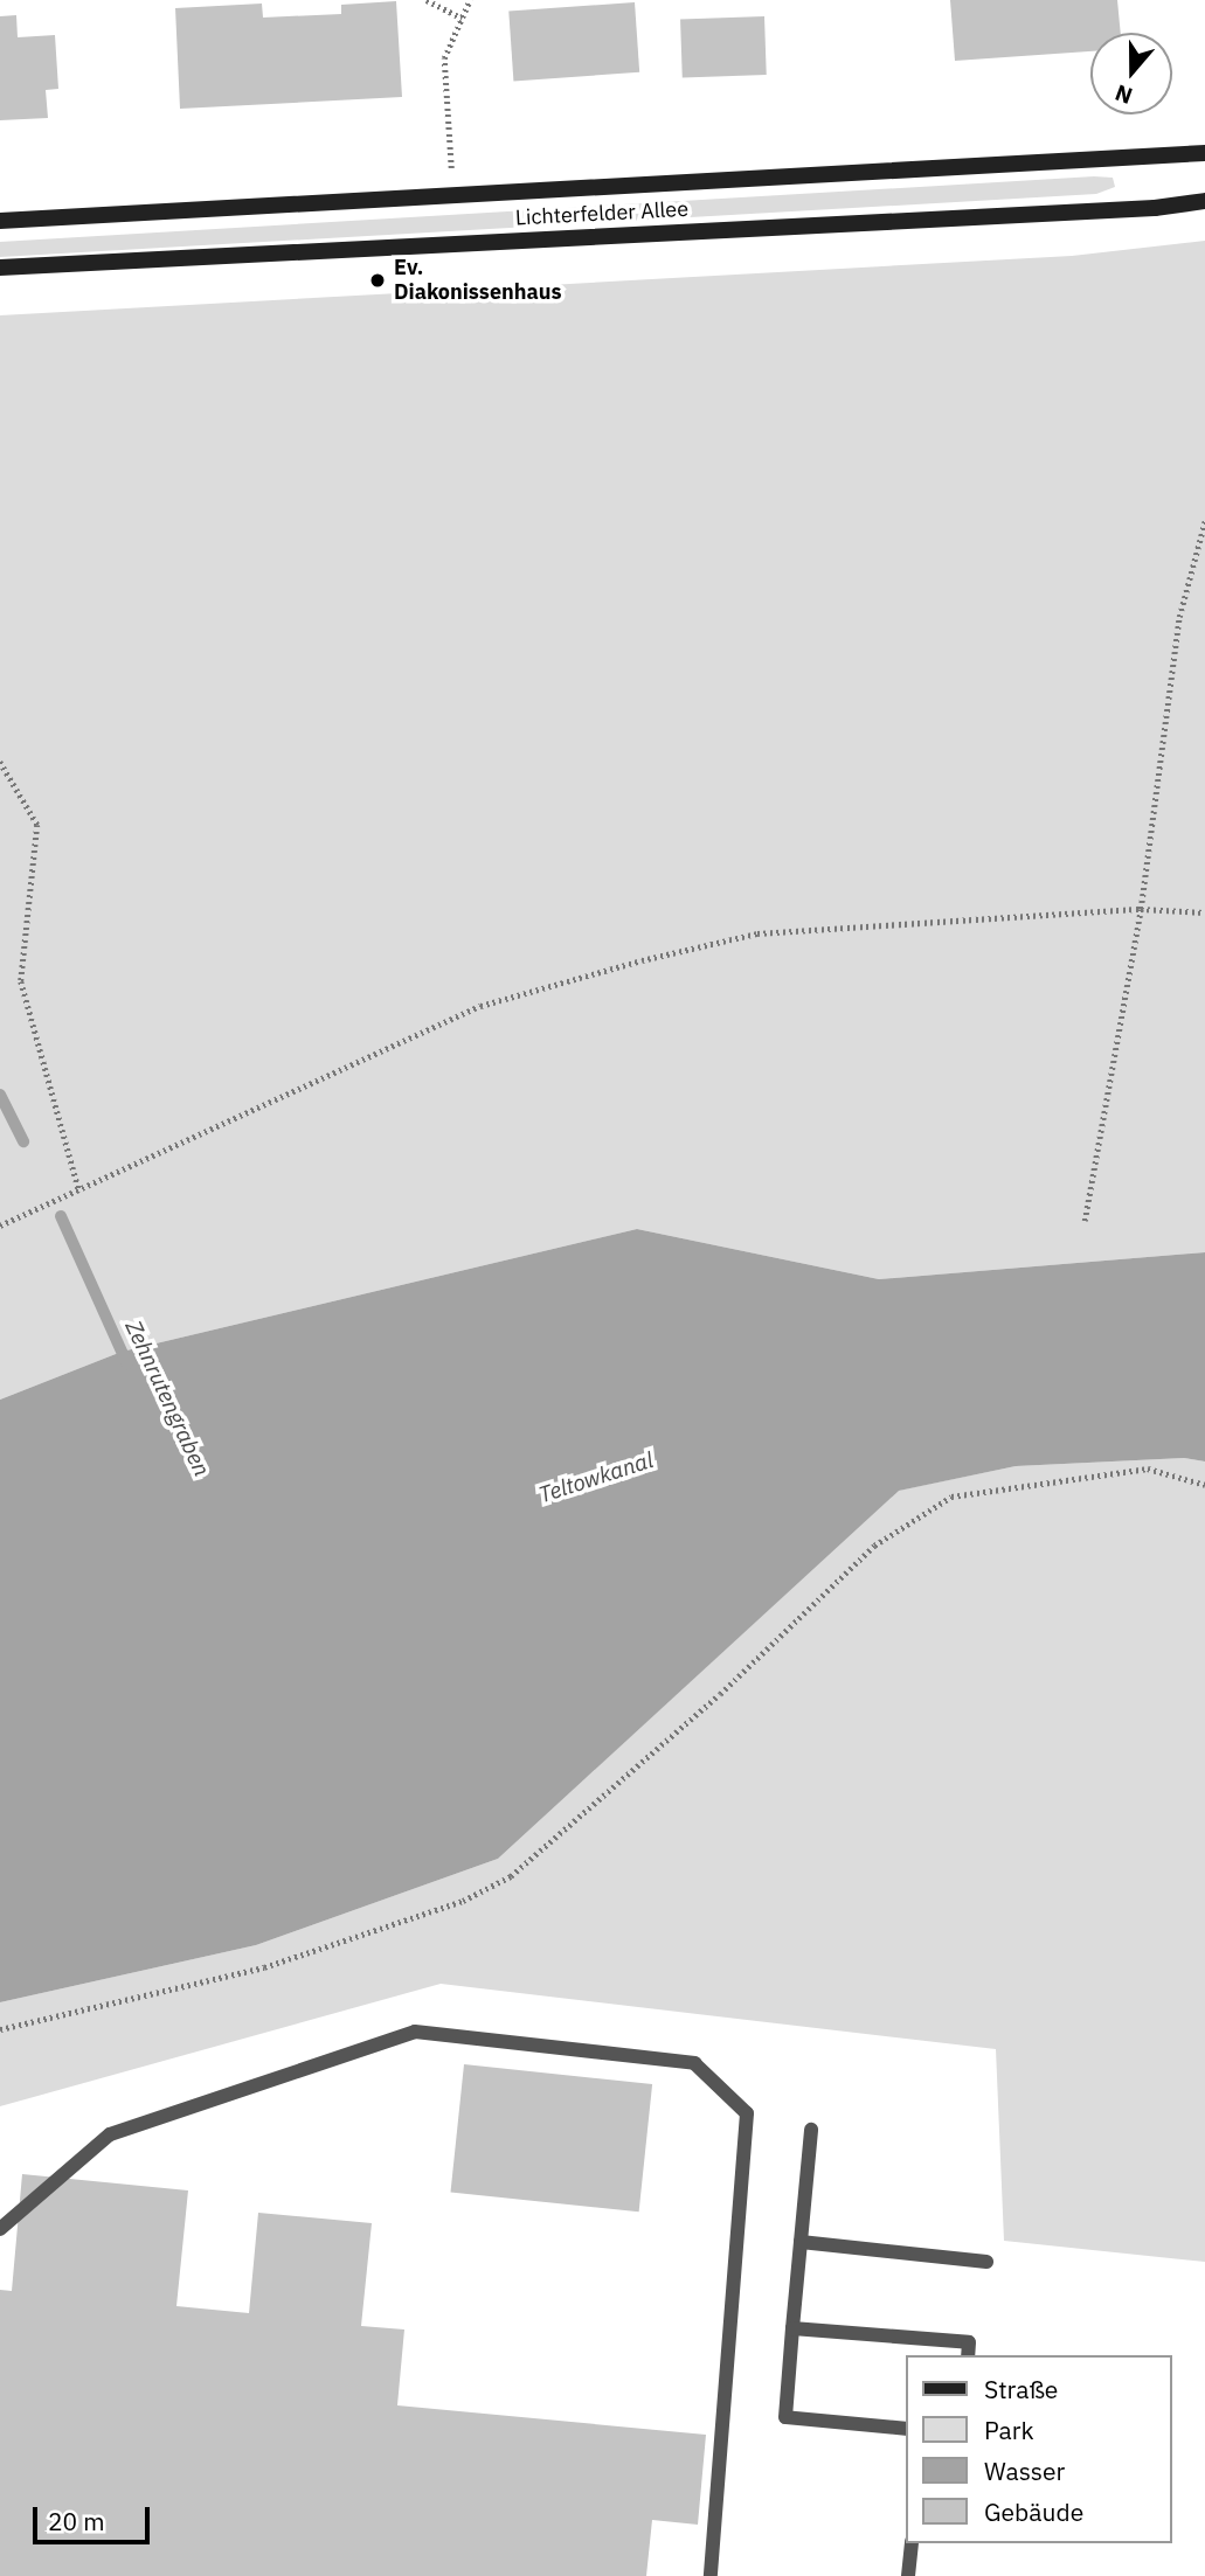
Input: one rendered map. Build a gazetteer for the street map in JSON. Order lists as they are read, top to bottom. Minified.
{"streets":{"main road":["Lichterfelder Allee"]},"water":["Zehnrutengraben","Teltowkanal"],"places":["Ev. Diakonissenhaus"],"legend":["Straße","Park","Wasser","Gebäude"],"scale_bar":"20 m","north":"bottom"}
